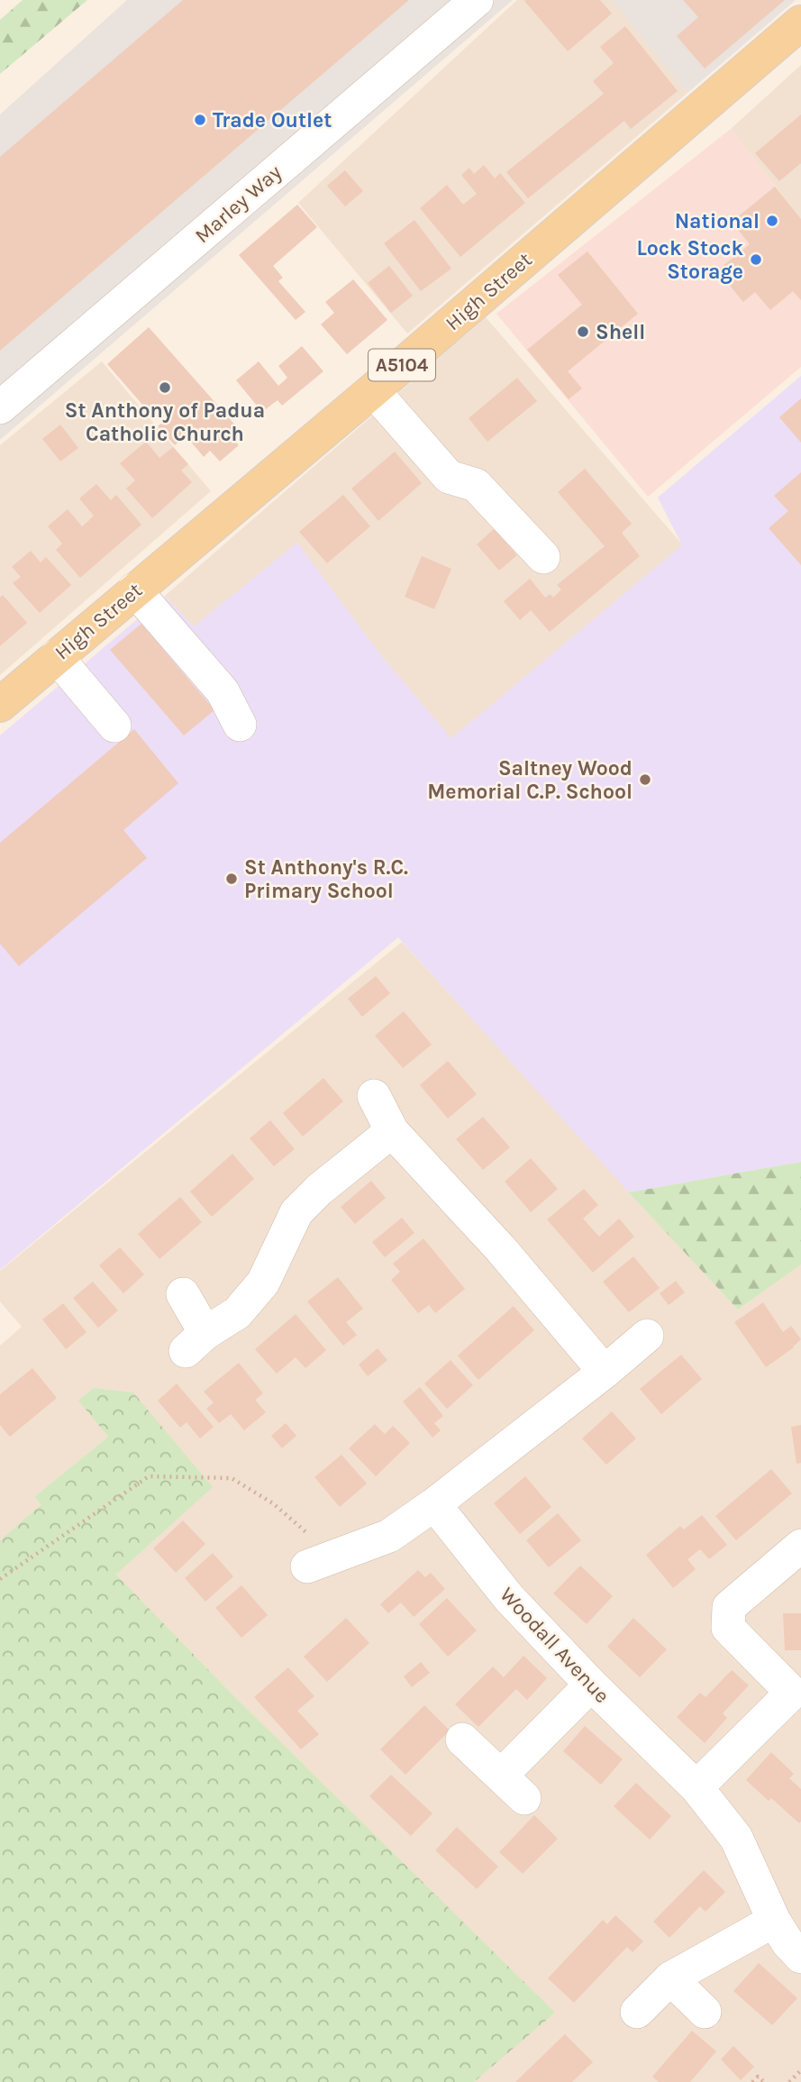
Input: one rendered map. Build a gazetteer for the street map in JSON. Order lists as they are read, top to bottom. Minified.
{"streets":{"main road":["High Street","A5104"],"street":["Marley Way","Woodall Avenue"]},"places":["Trade Outlet","National","Lock Stock Storage","Shell","St Anthony of Padua Catholic Church","Saltney Wood Memorial C.P. School","St Anthony's R.C. Primary School"]}
